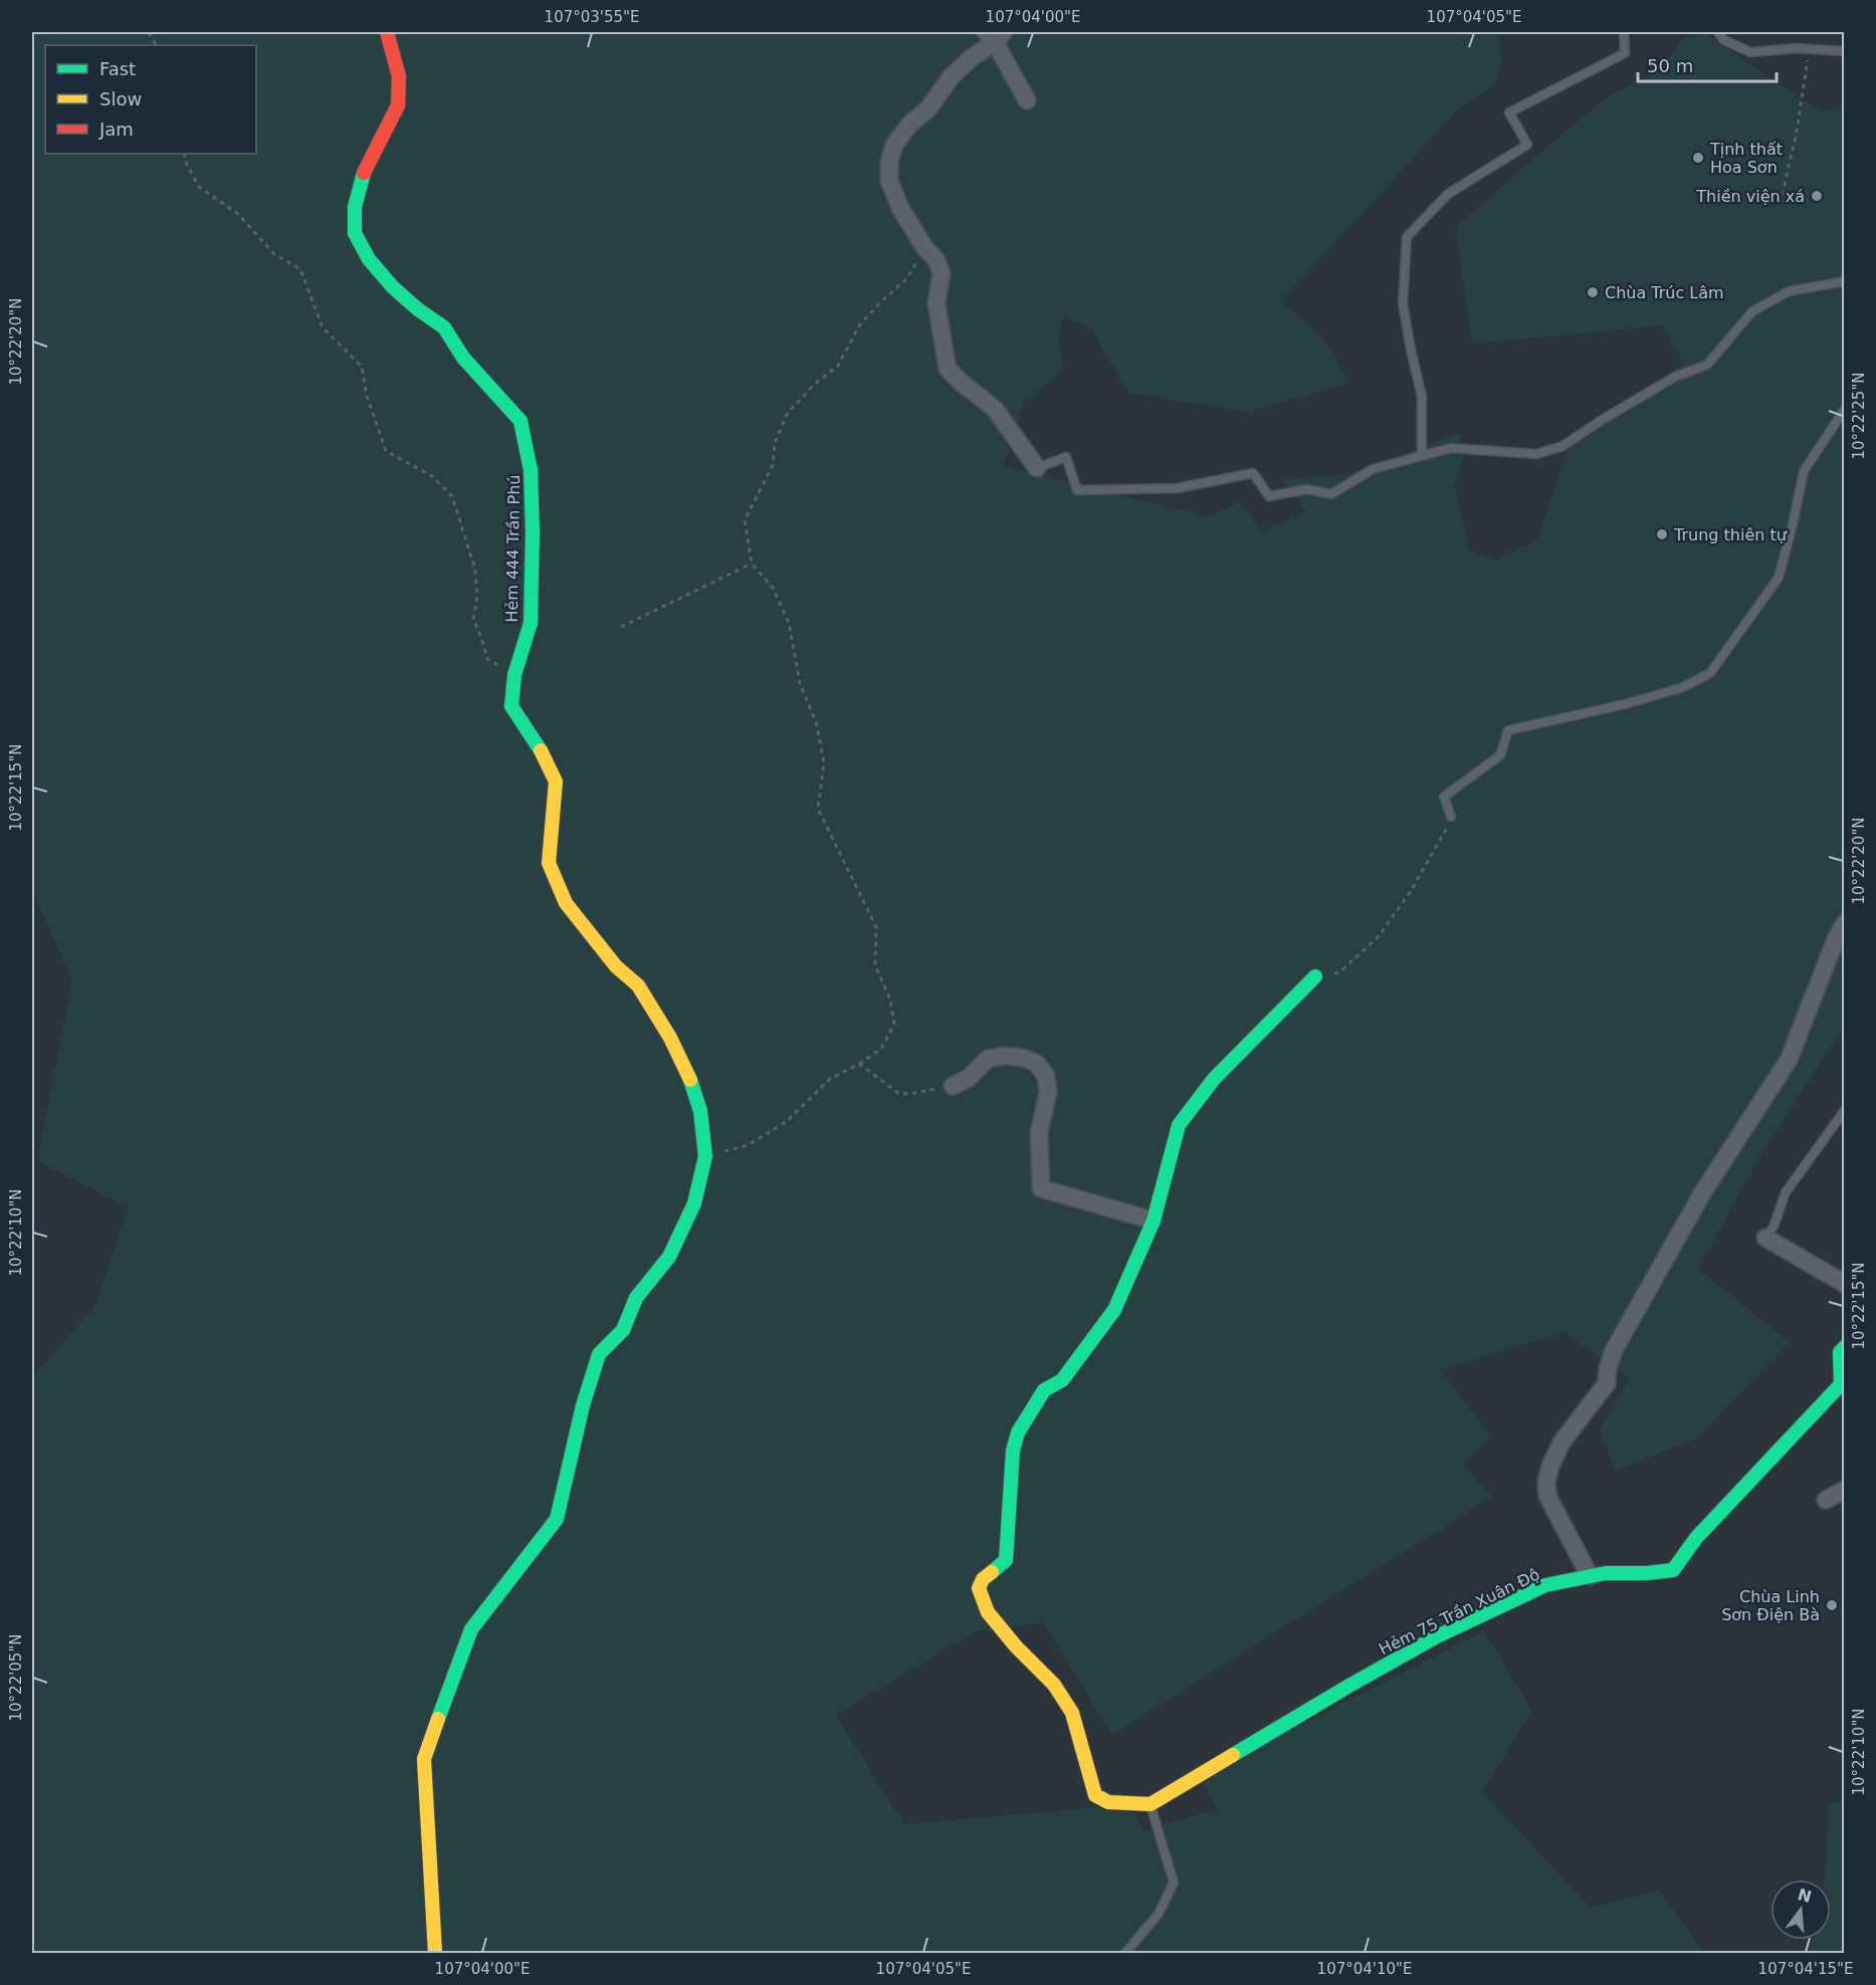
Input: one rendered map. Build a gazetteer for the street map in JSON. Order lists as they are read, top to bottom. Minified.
{"streets":{"street":["Hẻm 444 Trần Phú","Hẻm 75 Trần Xuân Độ"]},"places":["Tịnh thất Hoa Sơn","Thiền viện xá","Chùa Trúc Lâm","Trung thiên tự","Chùa Linh Sơn Điện Bà"],"legend":["Fast","Slow","Jam"],"scale_bar":"50 m","north":"top","coordinates":["107°03'55\"E","107°04'00\"E","107°04'05\"E","10°22'20\"N","10°22'25\"N","10°22'15\"N","10°22'10\"N","10°22'05\"N","107°04'10\"E","107°04'15\"E"]}
